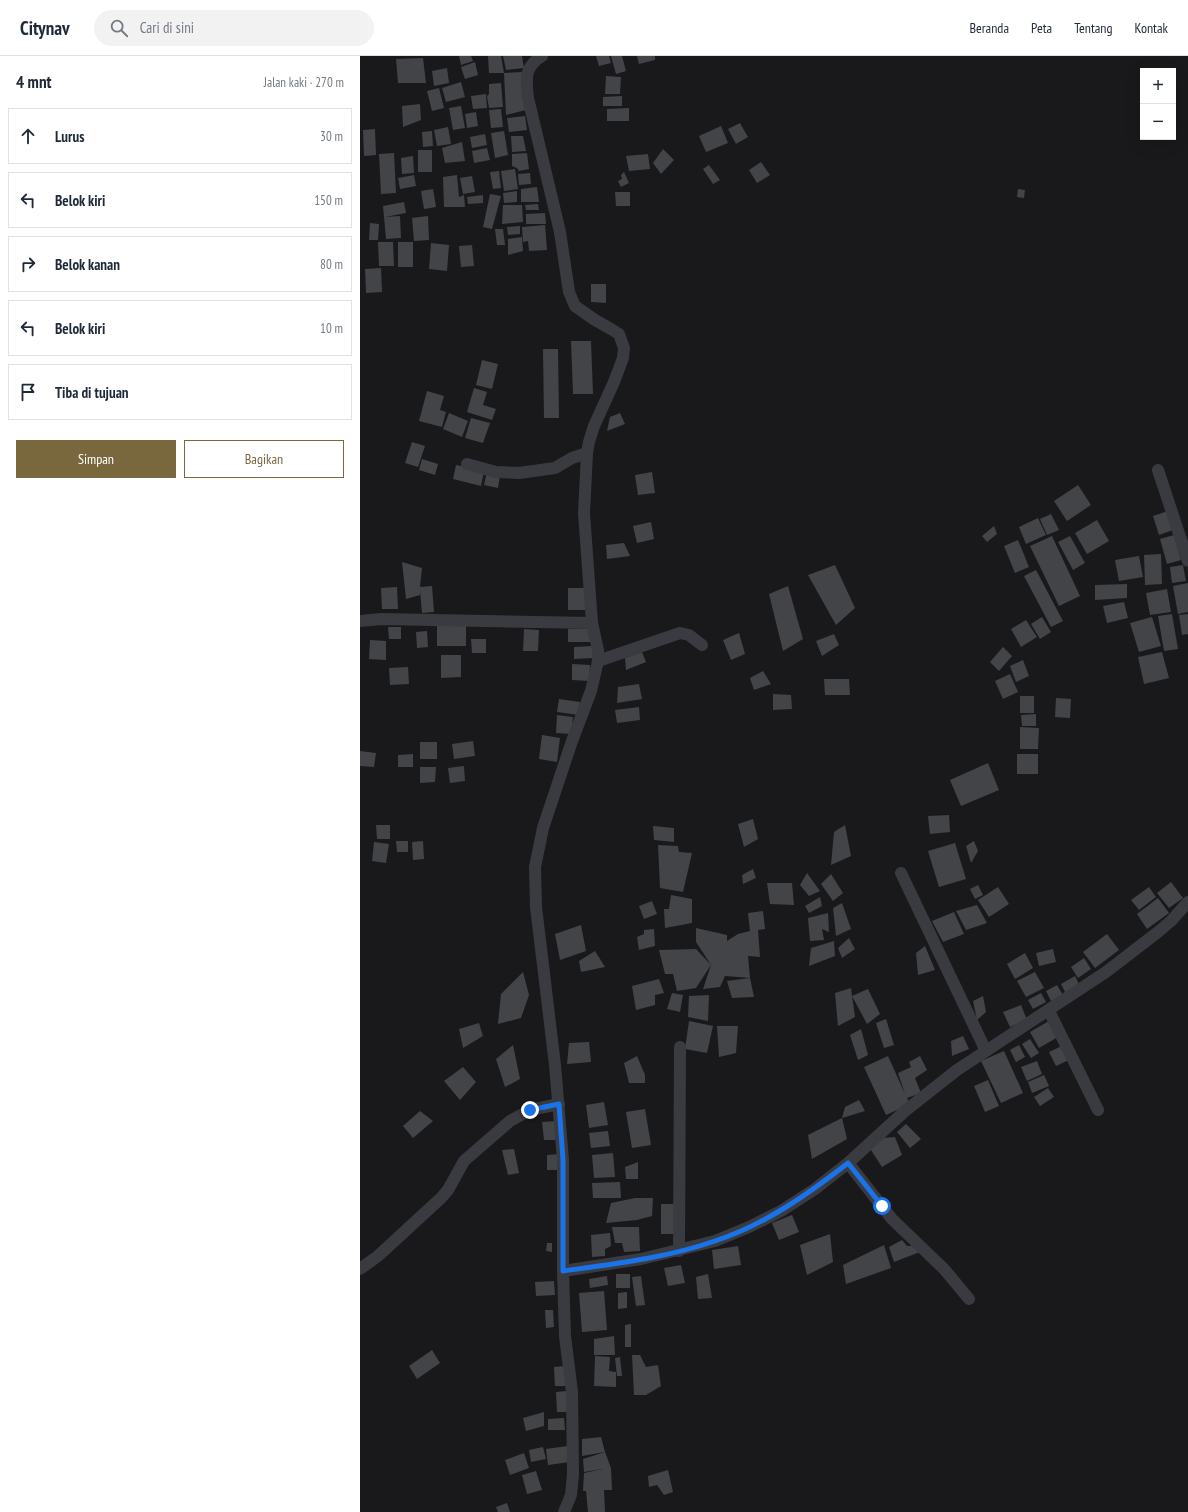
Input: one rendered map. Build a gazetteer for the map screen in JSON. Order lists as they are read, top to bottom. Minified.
{"page":{"header":"Citynav","search":"Cari di sini","nav":["Beranda","Peta","Tentang","Kontak"],"heading":["4 mnt","Jalan kaki · 270 m"],"map_buttons":["+","−"],"list":[["Lurus","30 m"],["Belok kiri","150 m"],["Belok kanan","80 m"],["Belok kiri","10 m"],"Tiba di tujuan"],"buttons":["Simpan","Bagikan"]}}
